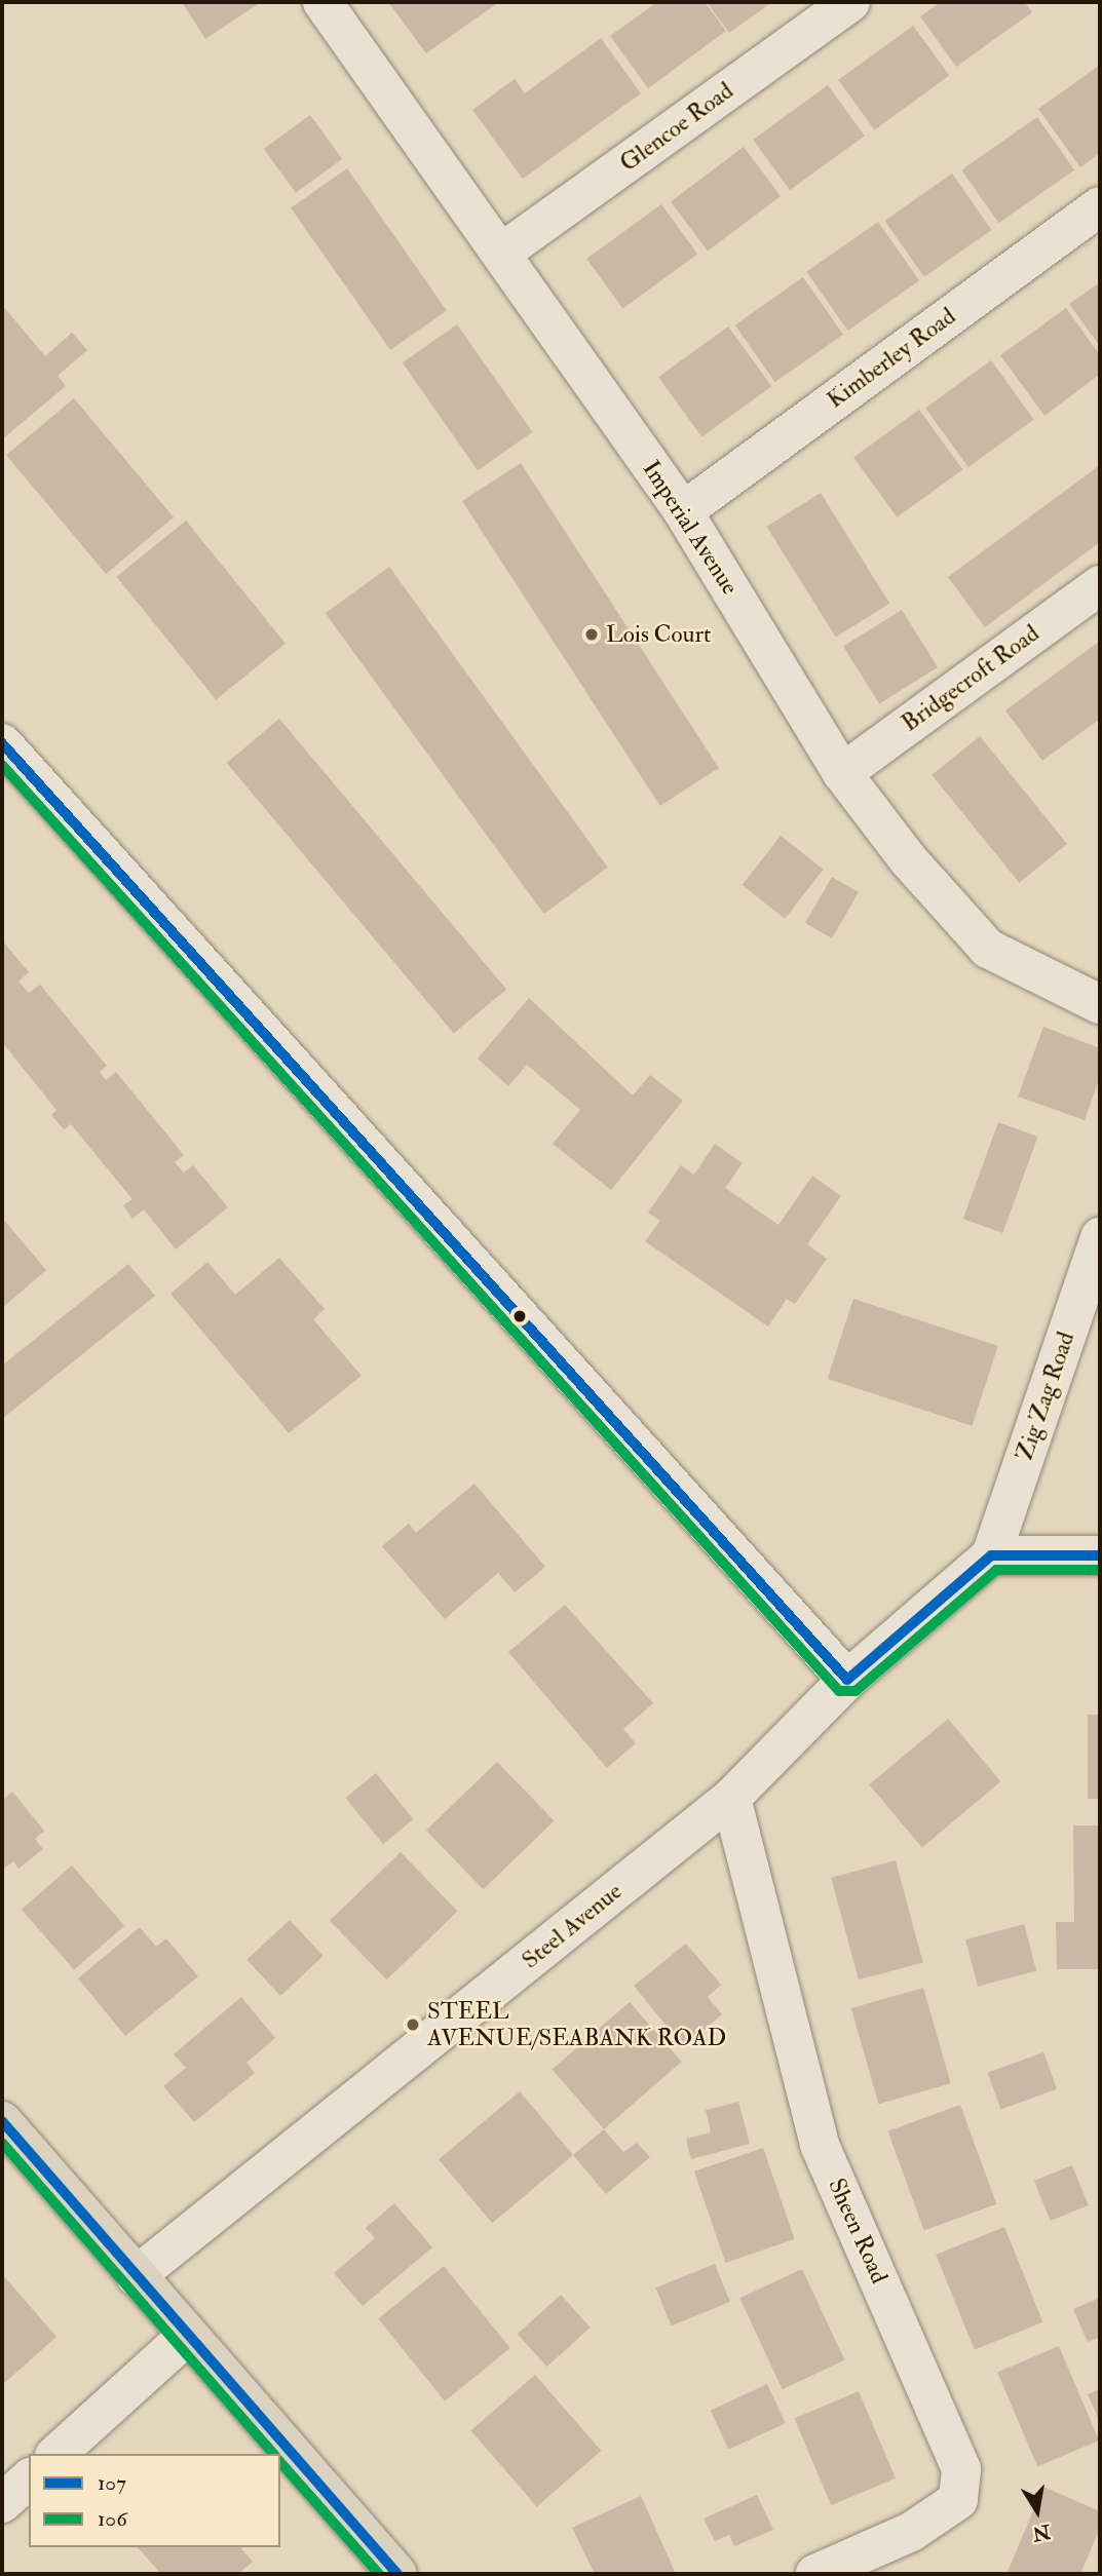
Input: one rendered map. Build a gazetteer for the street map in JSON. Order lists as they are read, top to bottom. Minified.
{"streets":{"street":["Glencoe Road","Kimberley Road","Imperial Avenue","Bridgecroft Road","Zig Zag Road","Steel Avenue","Sheen Road"]},"crossings":[["Glencoe Road","Imperial Avenue"],["Kimberley Road","Imperial Avenue"],["Imperial Avenue","Bridgecroft Road"],["Zig Zag Road","Steel Avenue"],["Steel Avenue","Sheen Road"]],"places":["Lois Court","STEEL AVENUE/SEABANK ROAD"],"lines":["transit line 107","transit line 106"],"legend":["107","106"],"north":"bottom"}
